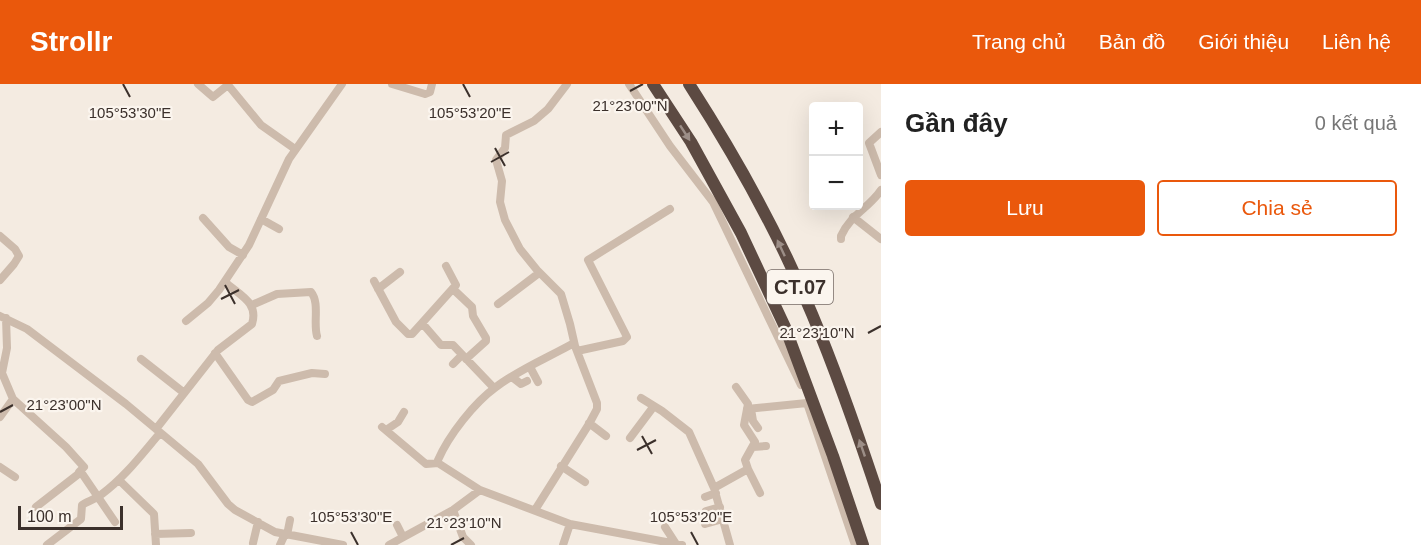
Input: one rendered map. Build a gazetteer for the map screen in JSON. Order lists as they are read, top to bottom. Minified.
{"streets":{"highway":["CT.07"]},"scale_bar":"100 m","page":{"header":"Strollr","nav":["Trang chủ","Bản đồ","Giới thiệu","Liên hệ"],"heading":["Gần đây","0 kết quả"],"map_buttons":["+","−"],"buttons":["Lưu","Chia sẻ"],"scale":"100 m"},"coordinates":["21°23'00\"N","105°53'30\"E","105°53'20\"E","21°23'10\"N"]}
